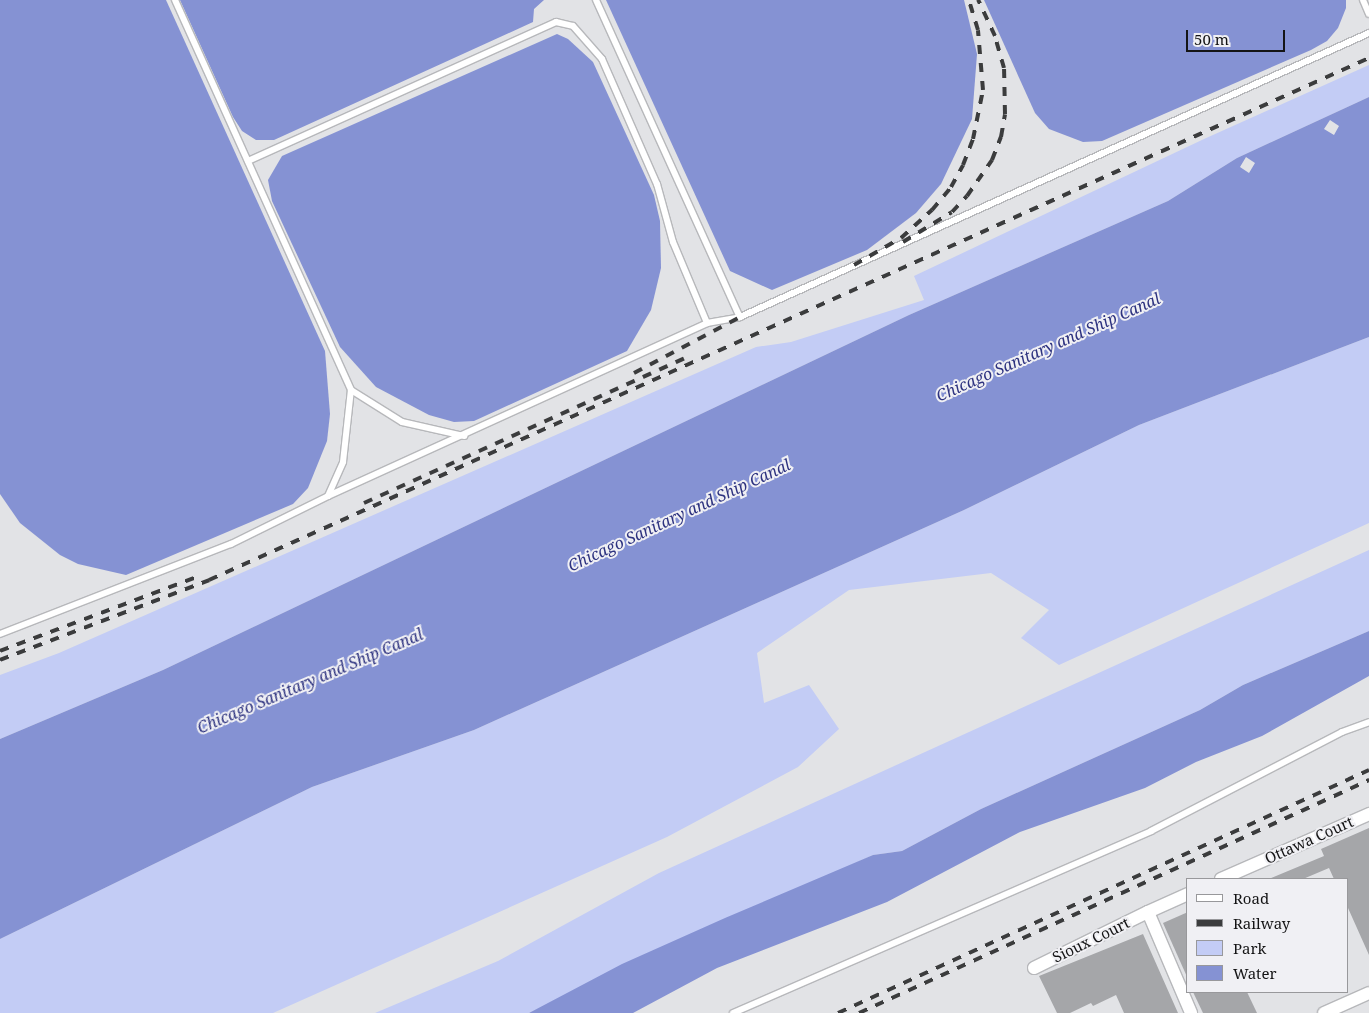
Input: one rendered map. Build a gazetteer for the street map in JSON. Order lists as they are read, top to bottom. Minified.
{"streets":{"street":["Ottawa Court","Sioux Court"]},"water":["Chicago Sanitary and Ship Canal"],"legend":["Road","Railway","Park","Water"],"scale_bar":"50 m"}
